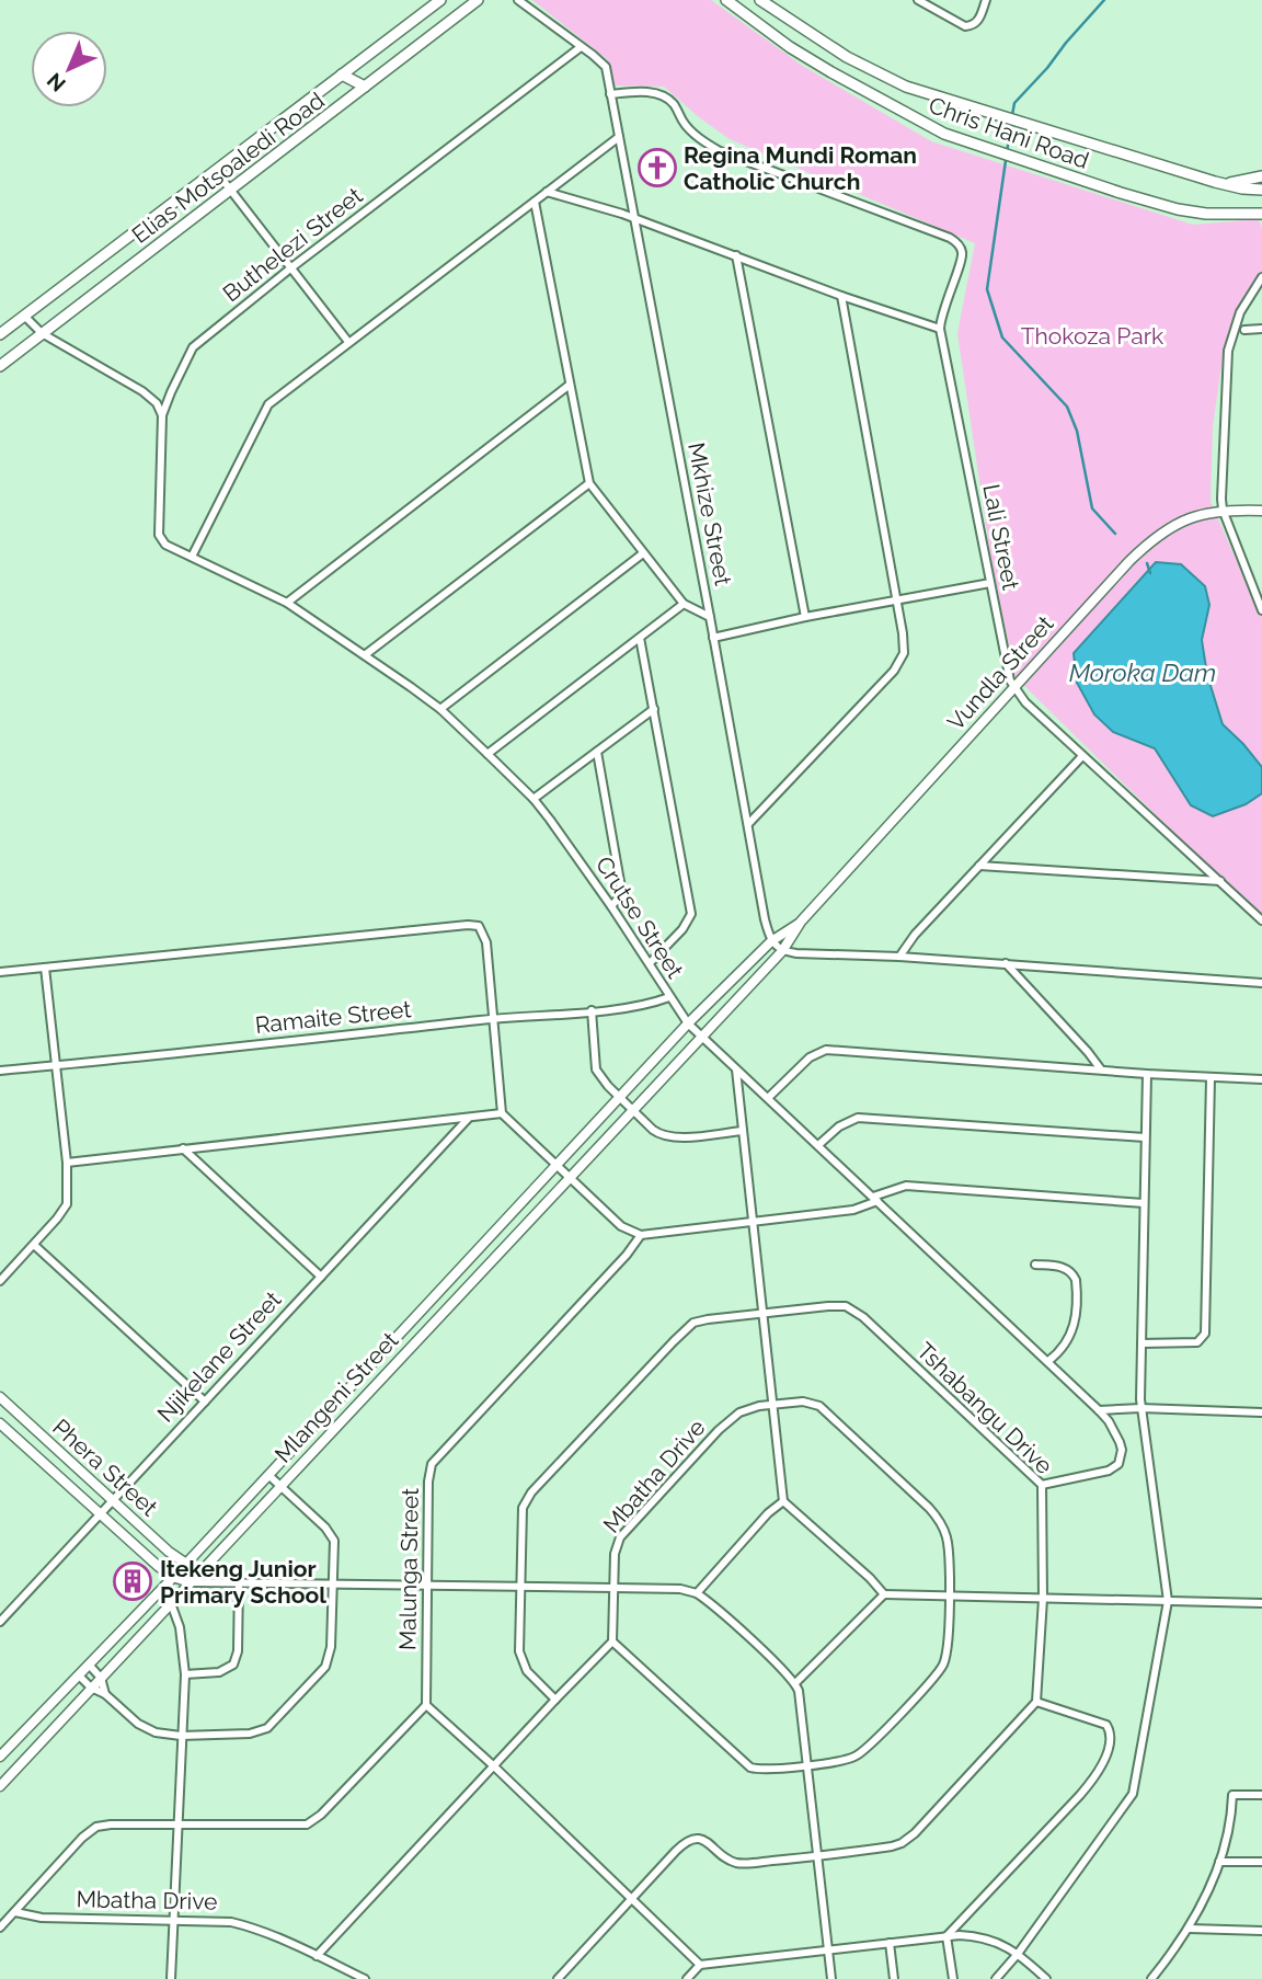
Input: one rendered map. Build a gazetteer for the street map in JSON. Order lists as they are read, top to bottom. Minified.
{"streets":{"main road":["Chris Hani Road","Elias Motsoaledi Road"],"street":["Buthelezi Street","Mkhize Street","Lali Street","Vundla Street","Crutse Street","Ramaite Street","Njikelane Street","Mlangeni Street","Tshabangu Drive","Phera Street","Mbatha Drive","Malunga Street"]},"crossings":[["Buthelezi Street","Mkhize Street"],["Buthelezi Street","Crutse Street"],["Mkhize Street","Lali Street"],["Mkhize Street","Vundla Street"],["Lali Street","Vundla Street"],["Vundla Street","Crutse Street"],["Vundla Street","Mlangeni Street"],["Crutse Street","Ramaite Street"],["Crutse Street","Mlangeni Street"],["Crutse Street","Tshabangu Drive"],["Njikelane Street","Phera Street"],["Mlangeni Street","Phera Street"]],"water":["Moroka Dam"],"parks":["Thokoza Park"],"places":{"church":["Regina Mundi Roman Catholic Church"],"building":["Itekeng Junior Primary School"]},"north":"bottom left"}
